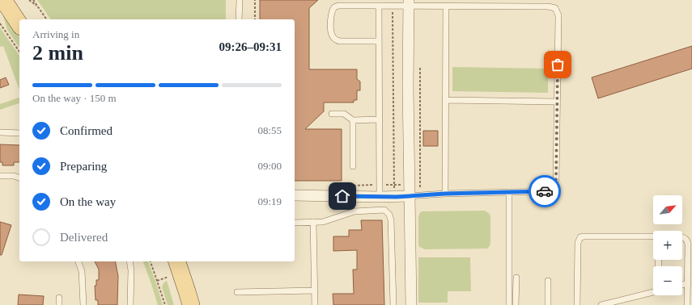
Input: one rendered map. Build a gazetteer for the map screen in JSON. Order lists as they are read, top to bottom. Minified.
{"north":"top right","page":{"heading":["2 min","Arriving in","09:26–09:31"],"bar":"On the way · 150 m","list":[["Confirmed","08:55"],["Preparing","09:00"],["On the way","09:19"],"Delivered"],"map_buttons":["+","−"]}}
